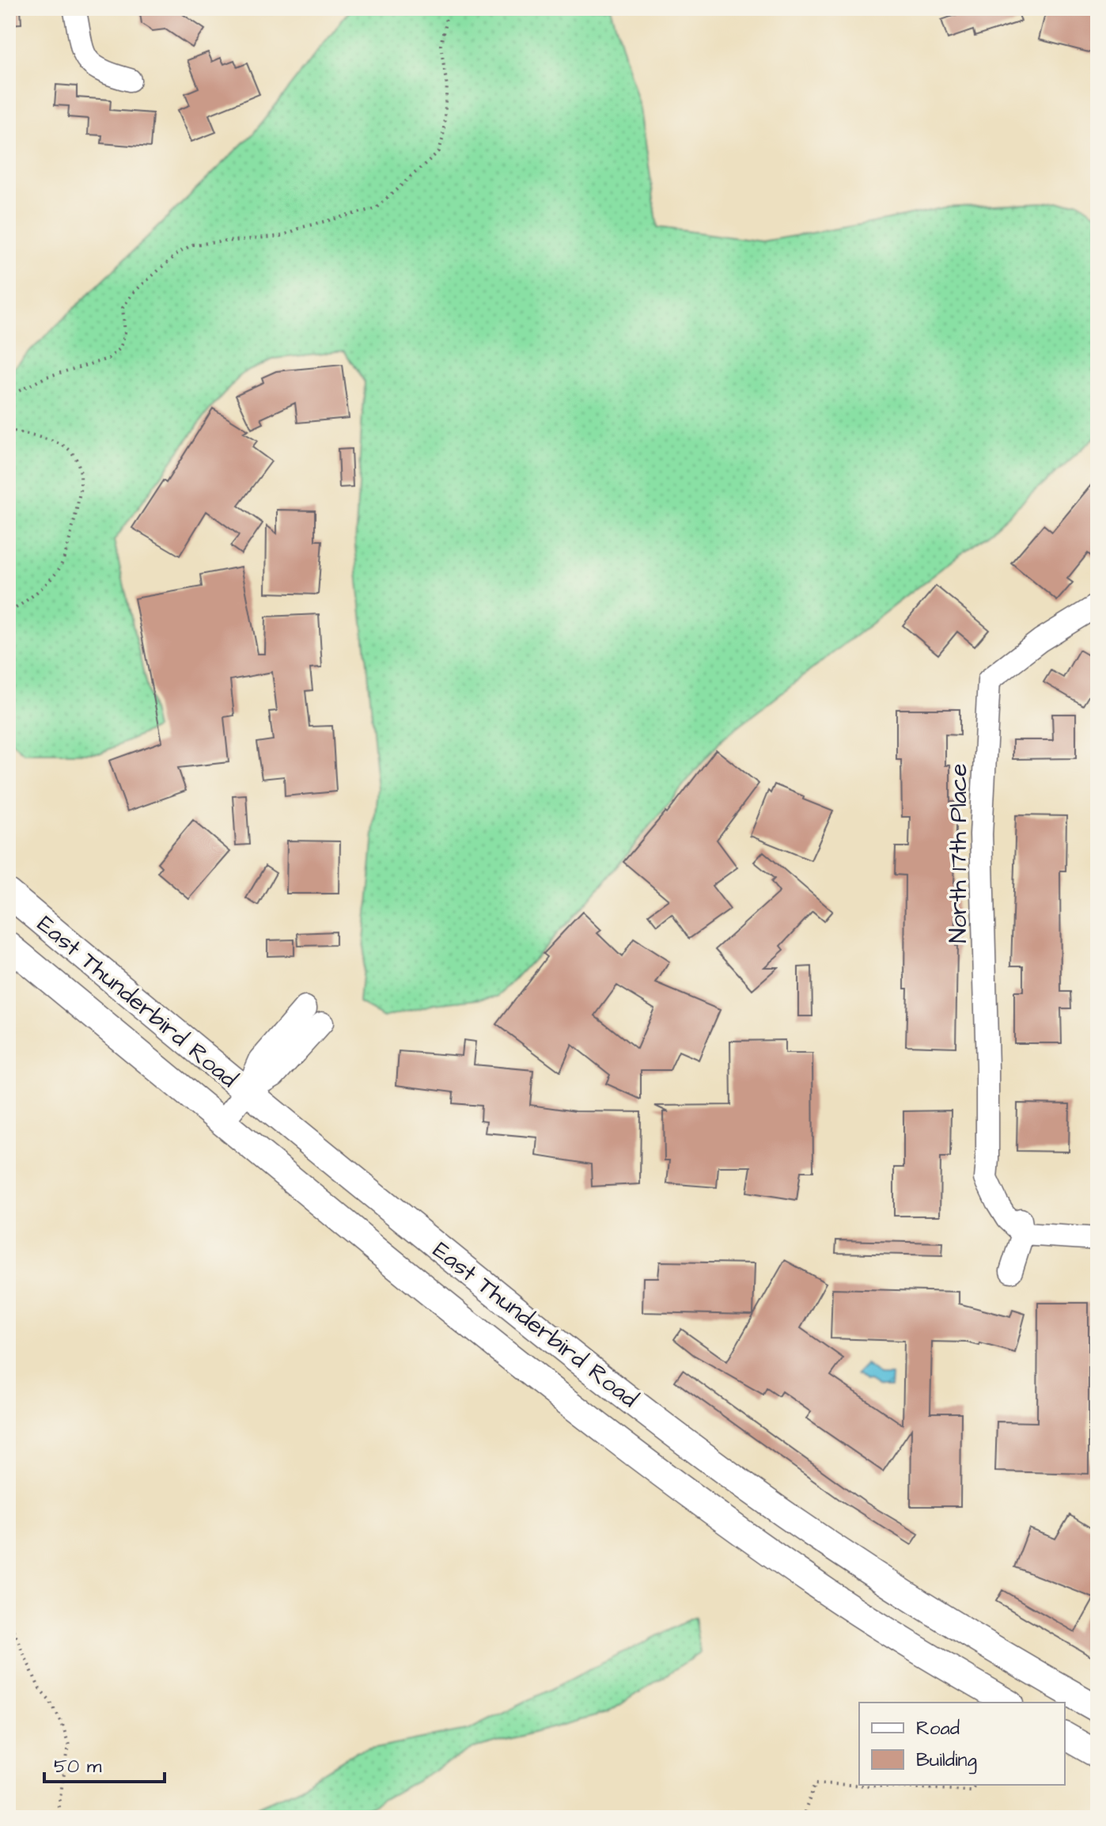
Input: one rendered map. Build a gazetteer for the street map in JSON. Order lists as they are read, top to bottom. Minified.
{"streets":{"main road":["East Thunderbird Road"],"street":["North 17th Place"]},"legend":["Road","Building"],"scale_bar":"50 m"}
